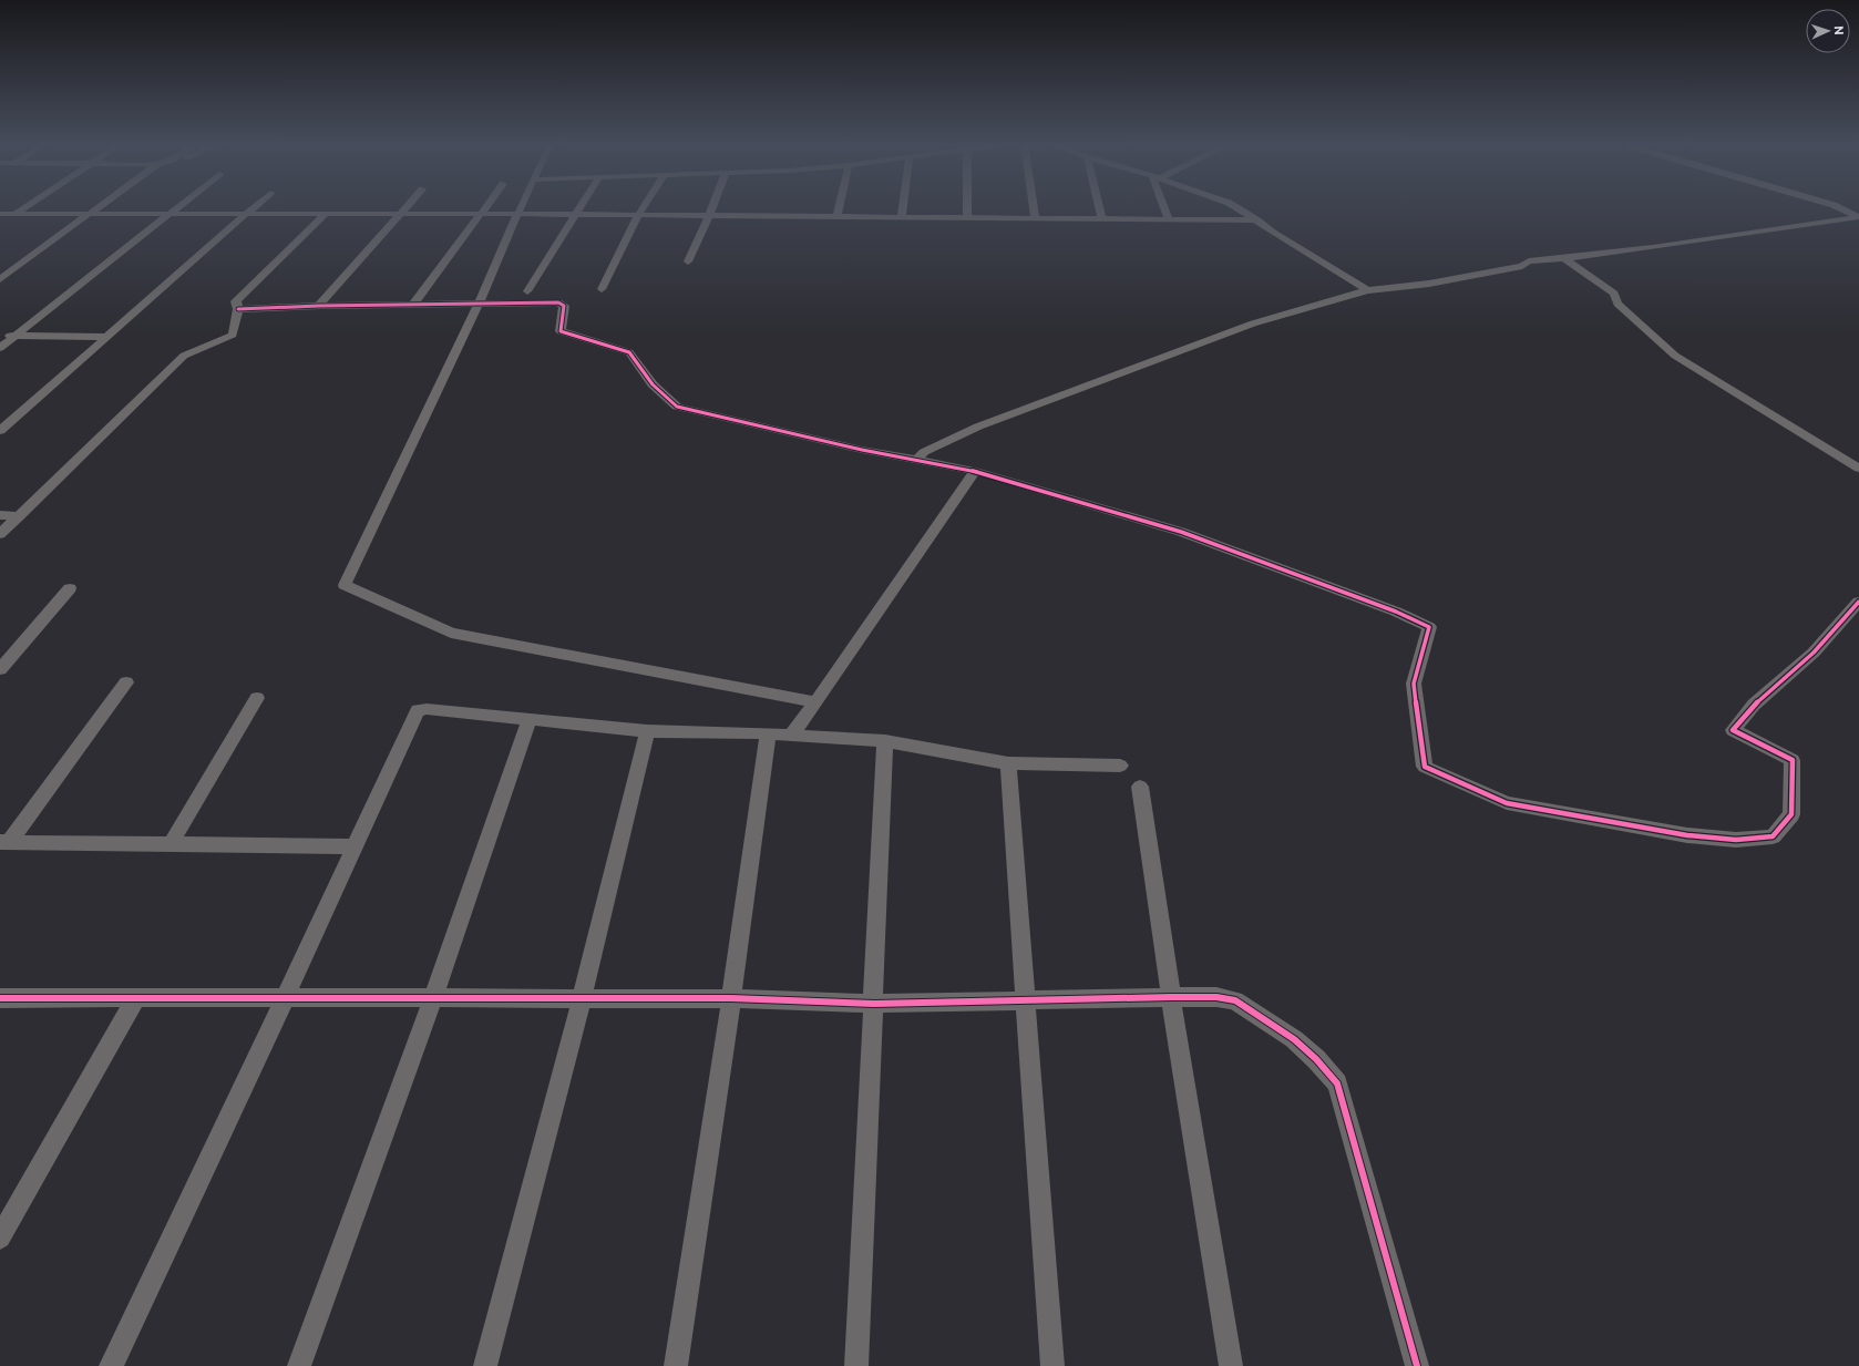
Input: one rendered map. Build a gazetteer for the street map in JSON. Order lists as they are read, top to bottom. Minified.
{"north":"right"}
